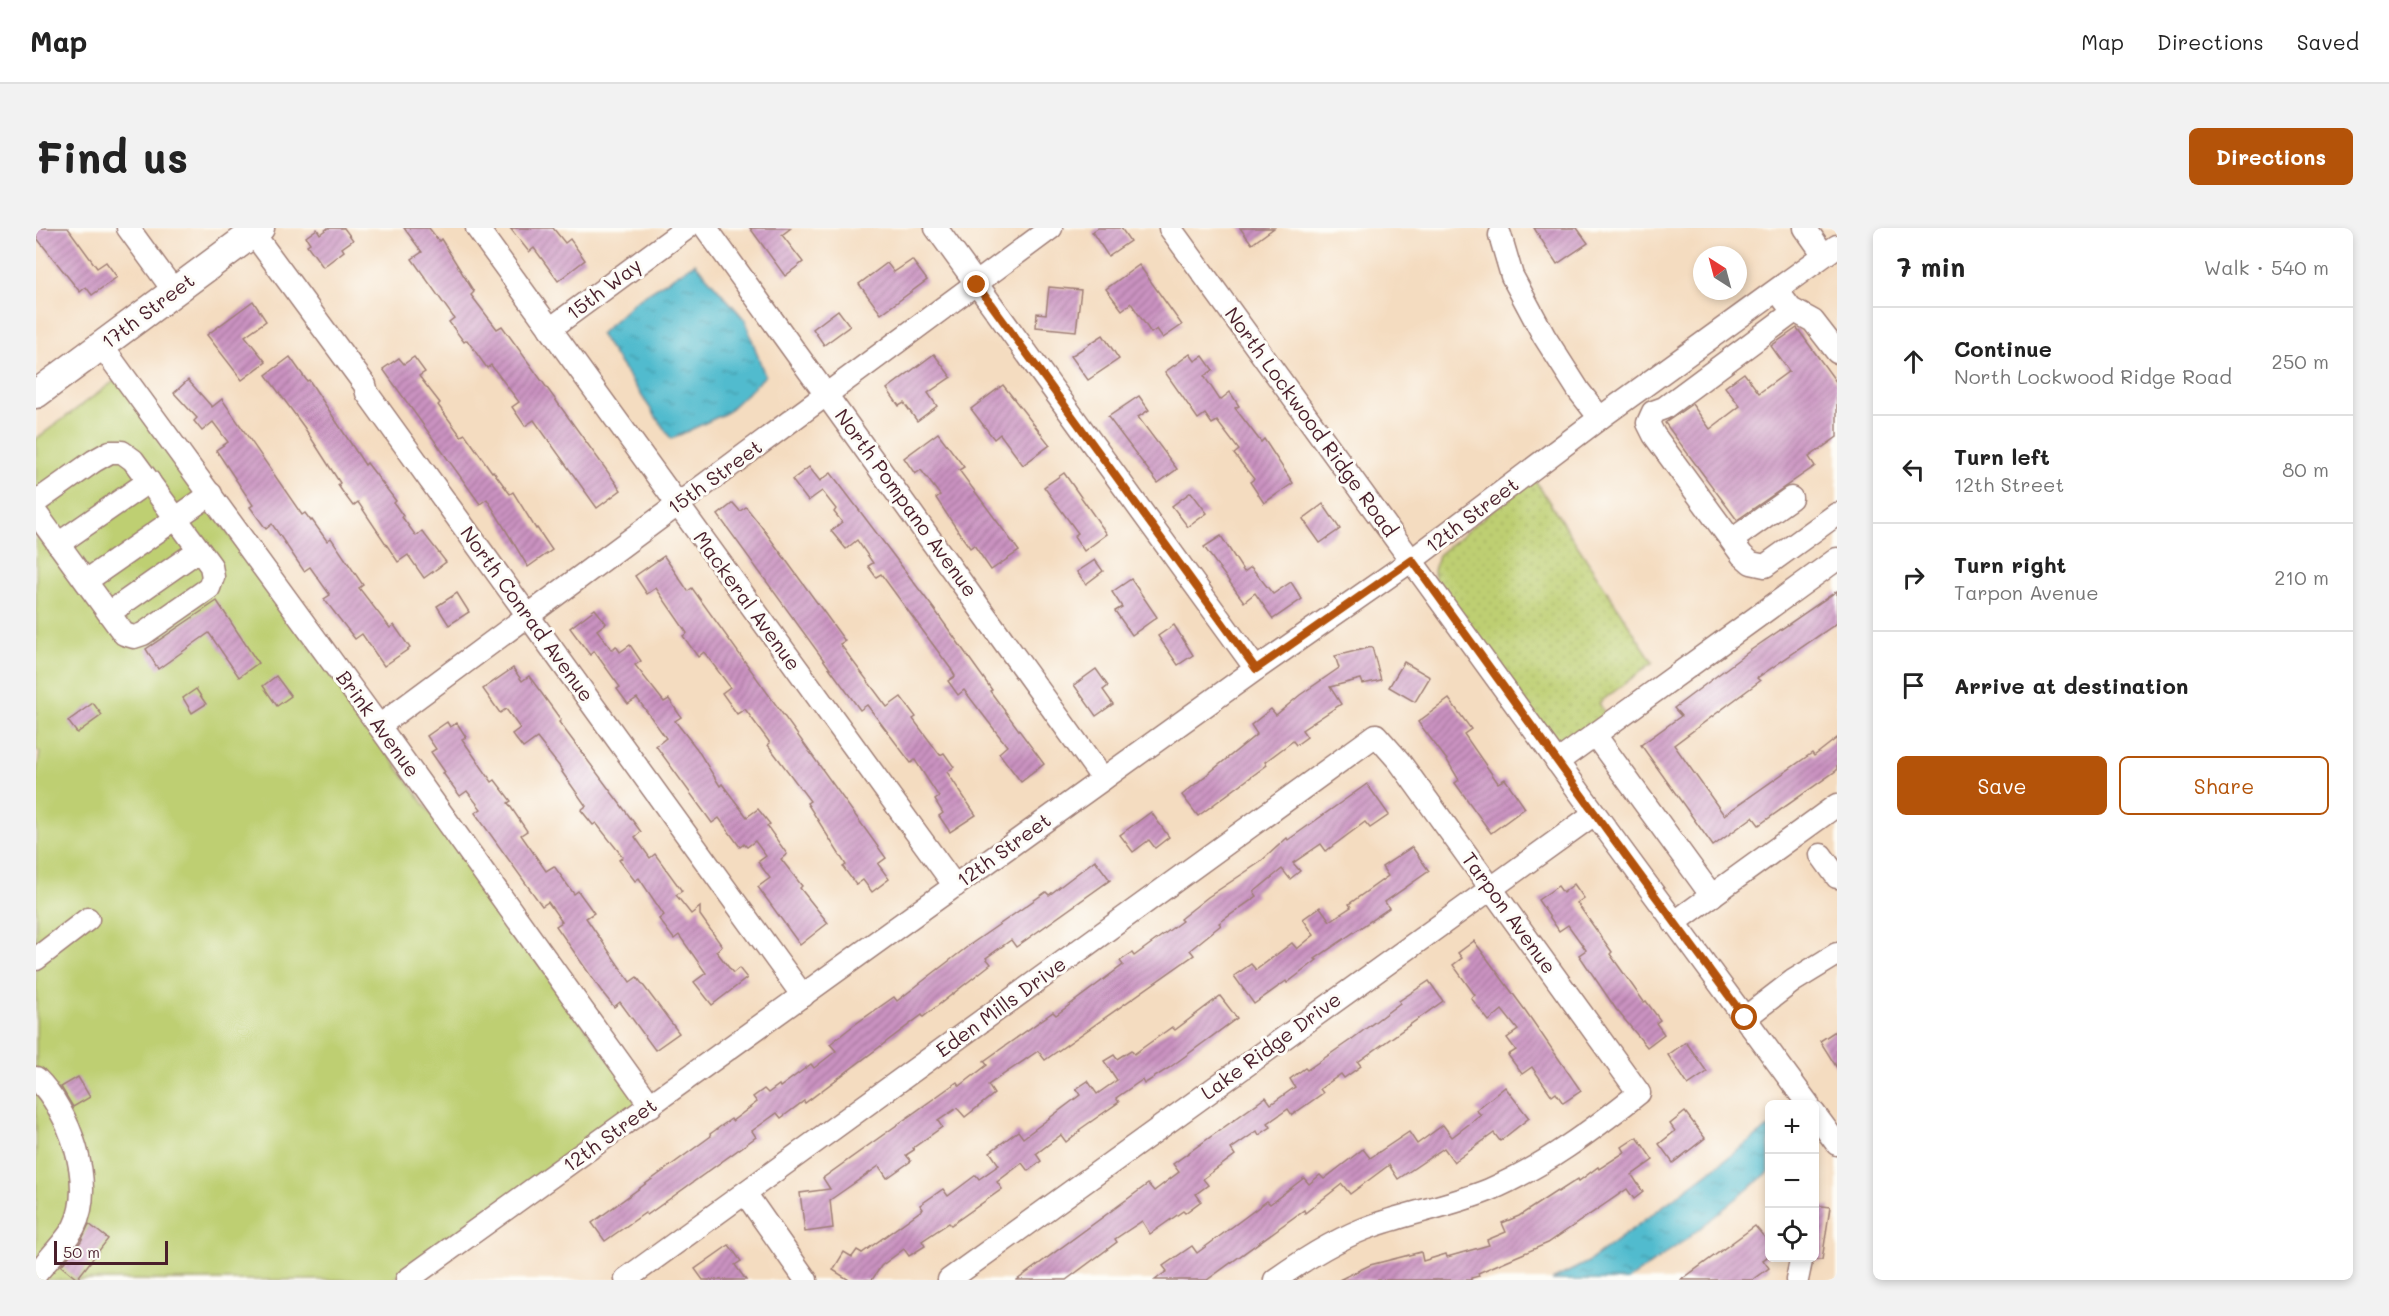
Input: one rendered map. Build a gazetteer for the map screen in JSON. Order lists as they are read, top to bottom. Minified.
{"streets":{"main road":["17th Street"],"street":["15th Way","North Lockwood Ridge Road","15th Street","North Pompano Avenue","12th Street","Mackeral Avenue","North Conrad Avenue","Brink Avenue","Tarpon Avenue","Eden Mills Drive","Lake Ridge Drive"]},"crossings":[["15th Way","Mackeral Avenue"],["17th Street","North Conrad Avenue"],["17th Street","Brink Avenue"],["North Lockwood Ridge Road","12th Street"],["North Lockwood Ridge Road","Lake Ridge Drive"],["15th Street","North Pompano Avenue"],["15th Street","Mackeral Avenue"],["15th Street","North Conrad Avenue"],["15th Street","Brink Avenue"],["North Pompano Avenue","12th Street"],["12th Street","Mackeral Avenue"],["12th Street","North Conrad Avenue"],["12th Street","Brink Avenue"],["Tarpon Avenue","Eden Mills Drive"],["Tarpon Avenue","Lake Ridge Drive"]],"scale_bar":"50 m","north":"top left","page":{"header":"Map","nav":["Map","Directions","Saved"],"buttons":["Directions",["Save","Share"]],"title":"Find us","heading":["7 min","Walk · 540 m"],"list":[["Continue","North Lockwood Ridge Road","250 m"],["Turn left","12th Street","80 m"],["Turn right","Tarpon Avenue","210 m"],"Arrive at destination"],"map_buttons":["+","−"],"scale":"50 m"}}
